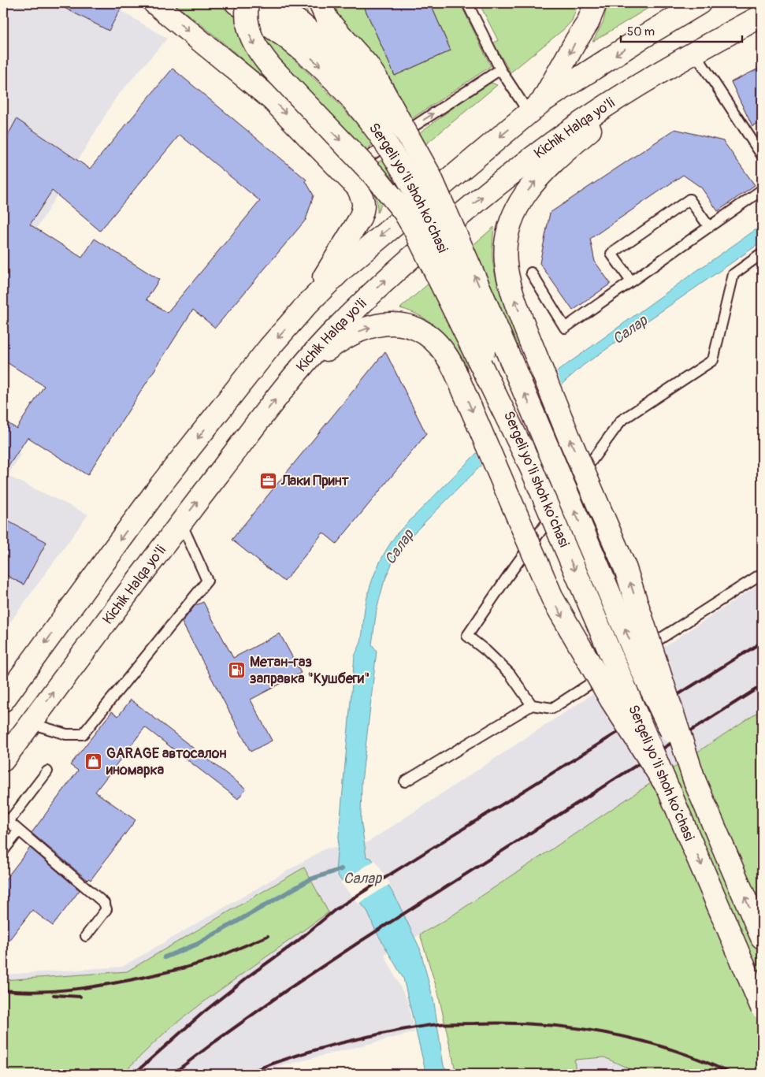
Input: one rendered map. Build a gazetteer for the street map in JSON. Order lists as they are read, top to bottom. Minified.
{"streets":{"main road":["Kichik Halqa yo'li","Sergeli yo‘li shoh ko‘chasi"]},"water":["Салар"],"places":{"office":["Лаки Принт"],"fuel station":["Метан-газ заправка \"Кушбеги\""],"shop":["GARAGE автосалон иномарка"]},"scale_bar":"50 m"}
